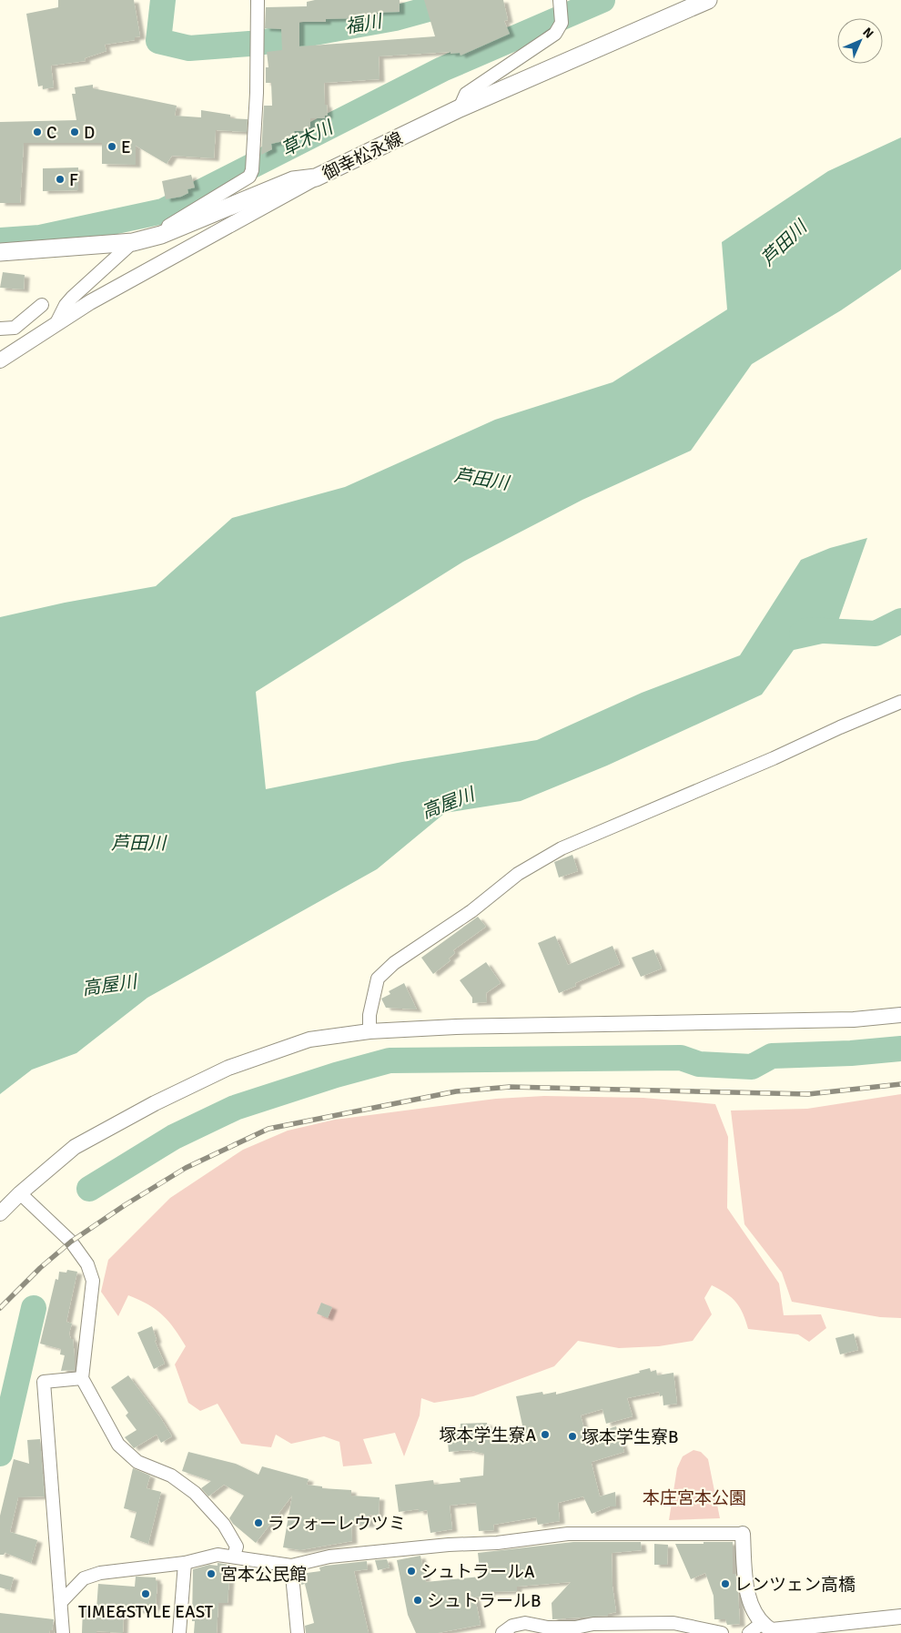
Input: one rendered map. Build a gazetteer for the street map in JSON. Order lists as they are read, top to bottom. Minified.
{"streets":{"main road":["御幸松永線"]},"water":["福川","草木川","芦田川","高屋川"],"parks":["本庄宮本公園"],"places":["C","D","E","F","塚本学生寮A","塚本学生寮B","ラフォーレウツミ","シュトラールA","宮本公民館","レンツェン高橋","TIME&STYLE EAST","シュトラールB"],"north":"top right"}
